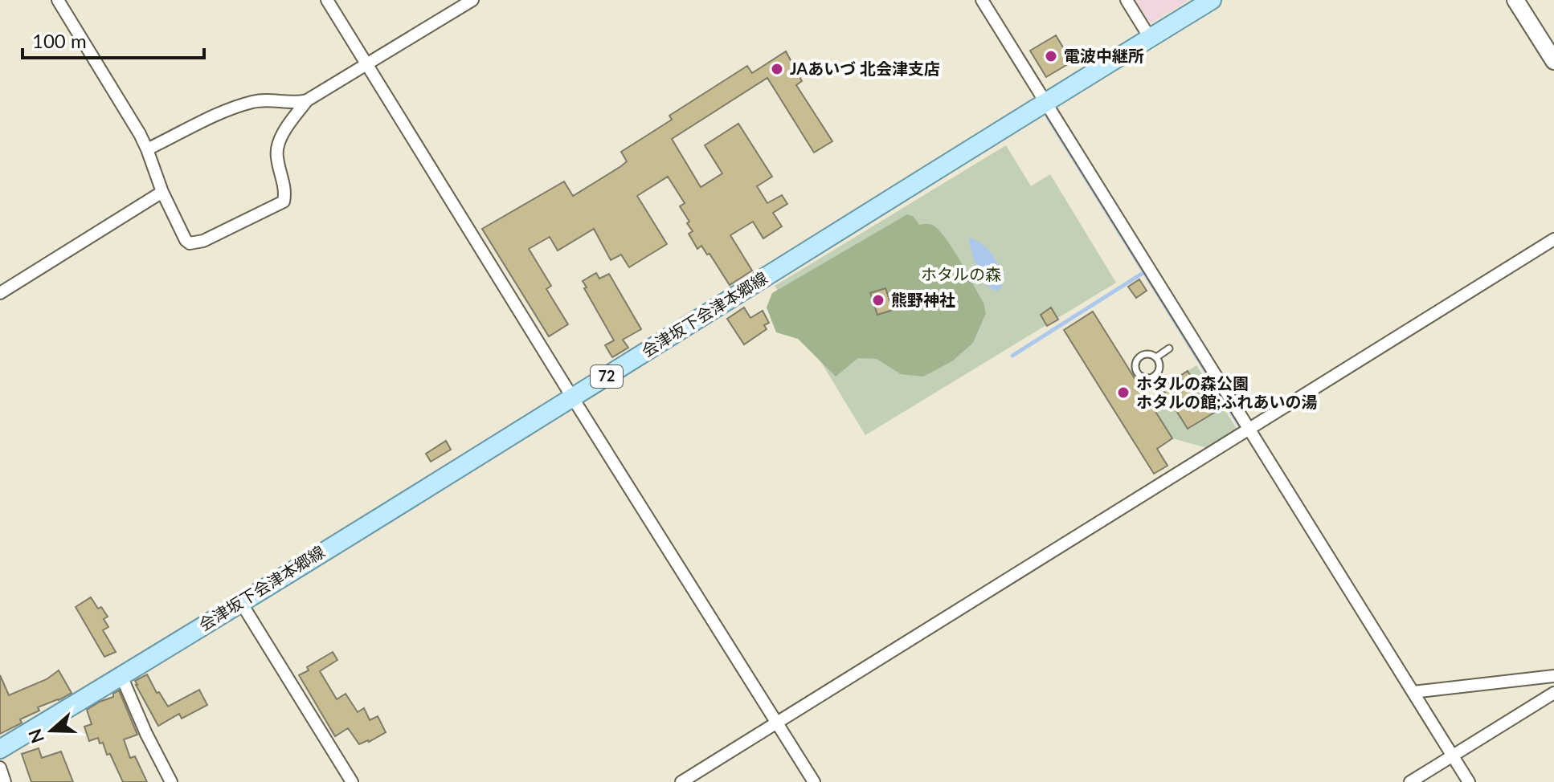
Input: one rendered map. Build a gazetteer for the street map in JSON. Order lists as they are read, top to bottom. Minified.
{"streets":{"main road":["会津坂下会津本郷線","72"]},"parks":["ホタルの森"],"places":["電波中継所","JAあいづ 北会津支店","熊野神社","ホタルの森公園 ホタルの館;ふれあいの湯"],"scale_bar":"100 m","north":"left"}
